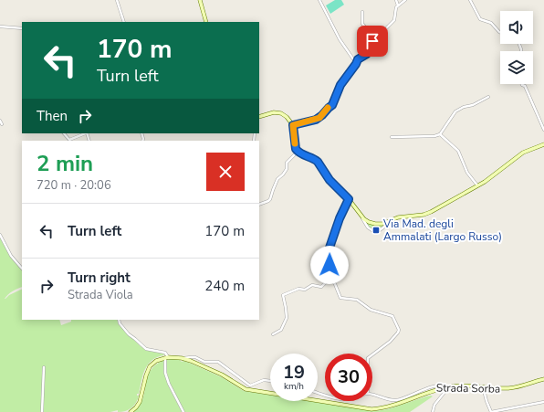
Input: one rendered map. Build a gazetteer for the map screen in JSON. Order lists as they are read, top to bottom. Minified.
{"streets":{"street":["Strada Sorba"]},"places":{"transit":["Via Mad. degli Ammalati (Largo Russo)"]},"page":{"turn":["170 m","Turn left"],"then":"Then","heading":["2 min","720 m · 20:06"],"list":[{"name":"Turn left","value":"170 m"},{"name":"Turn right","note":"Strada Viola","value":"240 m"}],"speed":"19 km/h","limit":"30"}}
